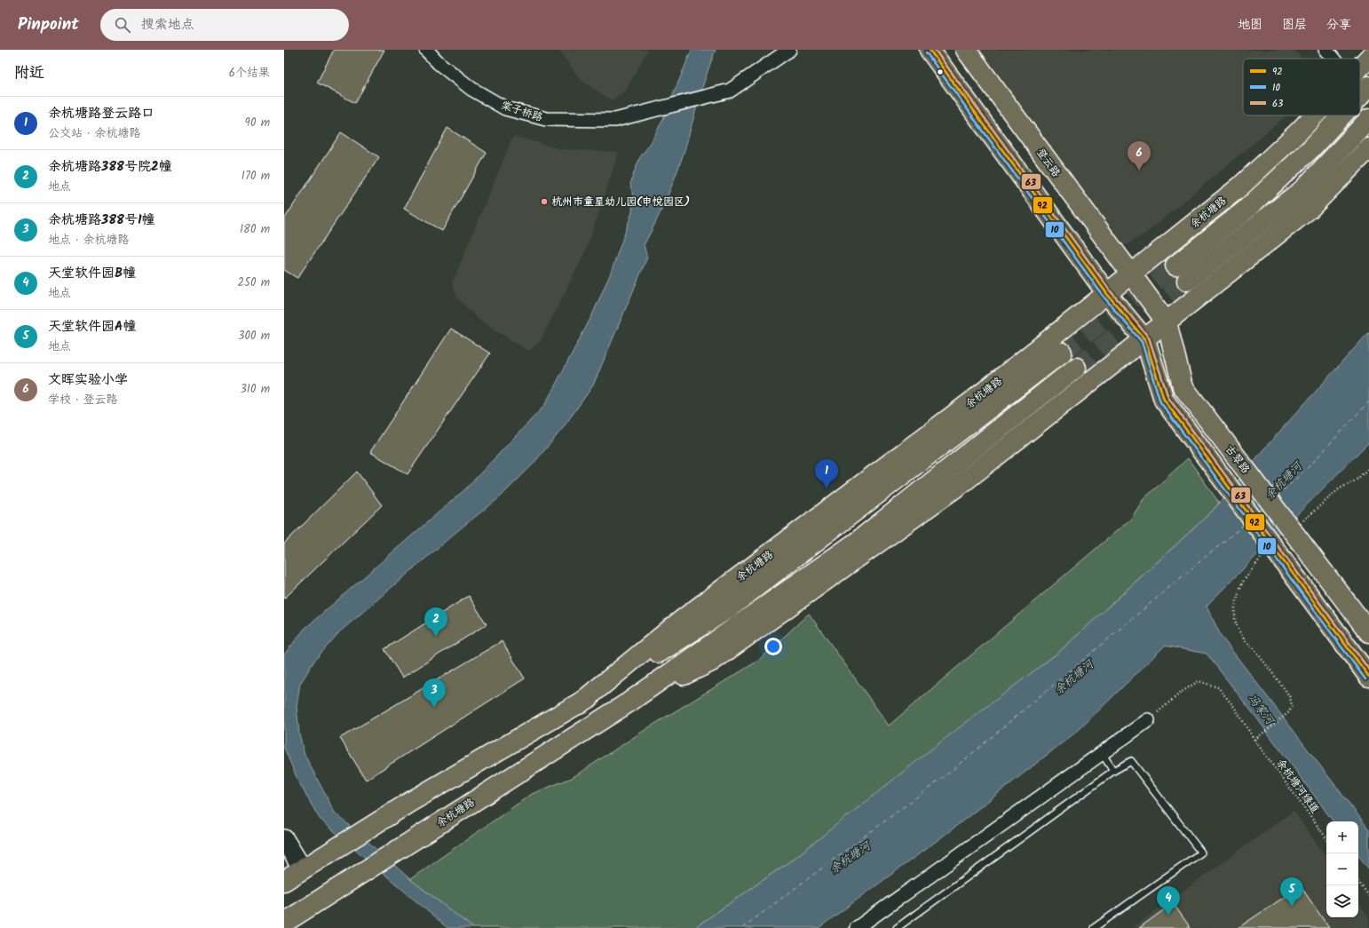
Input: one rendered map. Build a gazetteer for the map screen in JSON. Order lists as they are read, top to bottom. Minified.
{"streets":{"main road":["登云路","余杭塘路","古翠路"],"street":["棠子桥路"],"path":["余杭塘河绿道"]},"crossings":[["登云路","余杭塘路"],["登云路","古翠路"],["余杭塘路","古翠路"]],"water":["余杭塘河","冯家河"],"places":["杭州市童星幼儿园(申悦园区)"],"lines":["transit line 92","transit line 63","transit line 10"],"legend":["92","10","63"],"page":{"header":"Pinpoint","search":"搜索地点","nav":["地图","图层","分享"],"heading":["附近","6个结果"],"list":[{"mark":"1","name":"余杭塘路登云路口","note":"公交站 · 余杭塘路","value":"90 m"},{"mark":"2","name":"余杭塘路388号院2幢","note":"地点","value":"170 m"},{"mark":"3","name":"余杭塘路388号1幢","note":"地点 · 余杭塘路","value":"180 m"},{"mark":"4","name":"天堂软件园B幢","note":"地点","value":"250 m"},{"mark":"5","name":"天堂软件园A幢","note":"地点","value":"300 m"},{"mark":"6","name":"文晖实验小学","note":"学校 · 登云路","value":"310 m"}],"pins":["6","1","2","3","5","4"],"map_buttons":["+","−"]}}
